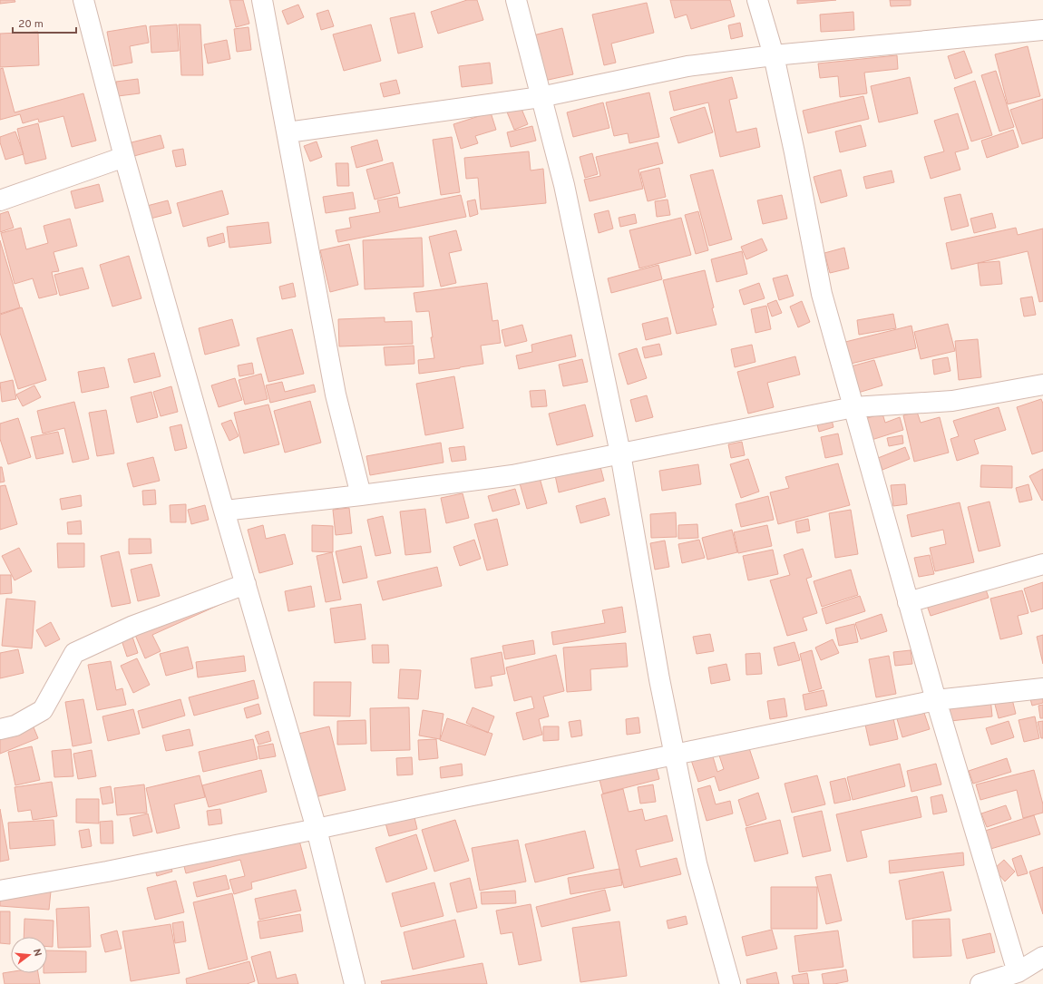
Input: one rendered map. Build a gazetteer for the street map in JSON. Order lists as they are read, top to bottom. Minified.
{"scale_bar":"20 m","north":"right"}
